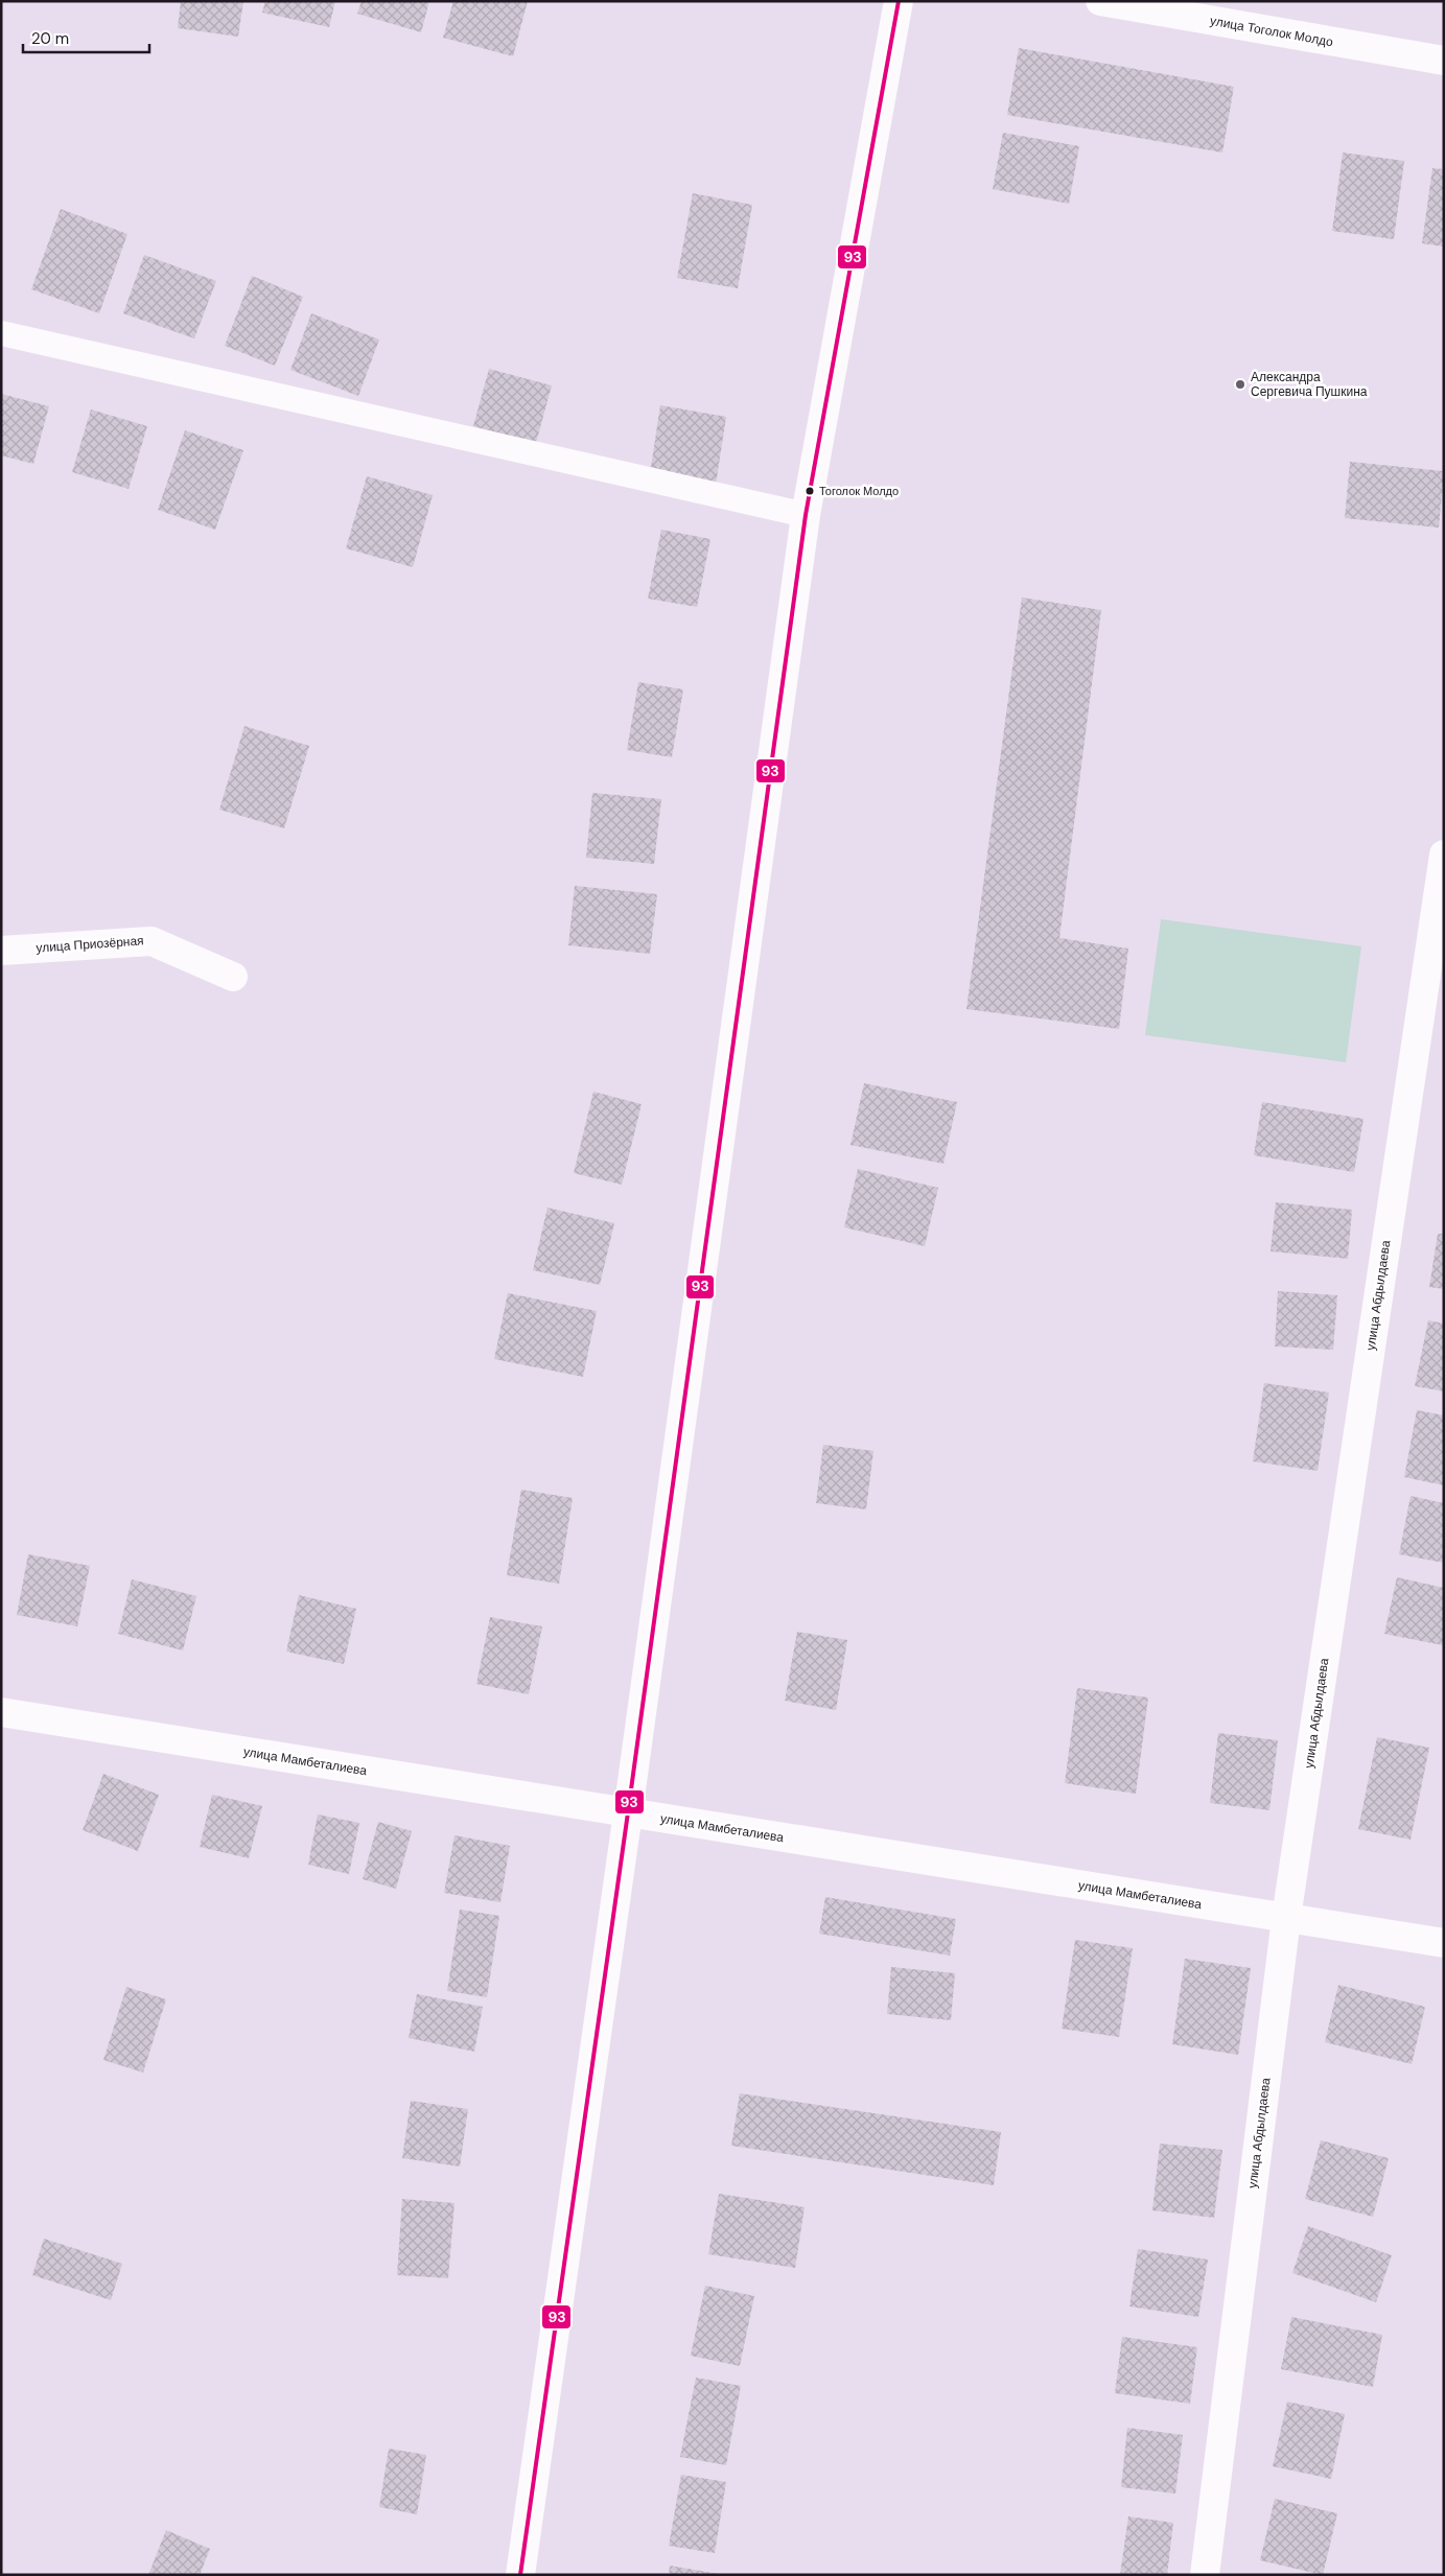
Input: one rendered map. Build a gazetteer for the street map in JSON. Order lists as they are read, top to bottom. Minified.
{"streets":{"main road":["улица Тоголок Молдо","улица Приозёрная","улица Абдылдаева","улица Мамбеталиева"]},"crossings":[["улица Абдылдаева","улица Мамбеталиева"]],"places":["Александра Сергевича Пушкина","Тоголок Молдо"],"lines":["transit line 93"],"scale_bar":"20 m"}
